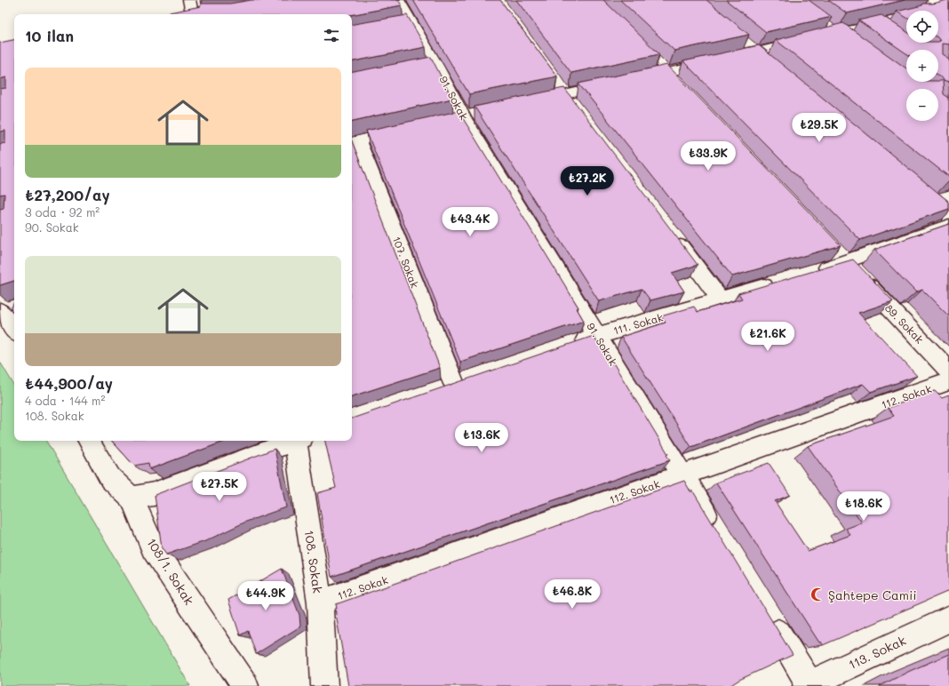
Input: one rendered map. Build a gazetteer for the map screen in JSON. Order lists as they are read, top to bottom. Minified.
{"streets":{"street":["91. Sokak","107. Sokak","111. Sokak","89. Sokak","112. Sokak","108. Sokak","108/1. Sokak","113. Sokak"]},"crossings":[["91. Sokak","111. Sokak"],["91. Sokak","112. Sokak"],["112. Sokak","108. Sokak"]],"places":{"mosque":["Şahtepe Camii"]},"page":{"map_buttons":["+","−"],"heading":"10 ilan","list":[{"name":"₺27,200/ay","note":"3 oda · 92 m² · 90. Sokak"},{"name":"₺44,900/ay","note":"4 oda · 144 m² · 108. Sokak"}],"price":["₺29.5K","₺33.9K","₺27.2K","₺43.4K","₺21.6K","₺13.6K","₺27.5K","₺18.6K","₺46.8K","₺44.9K"]}}
